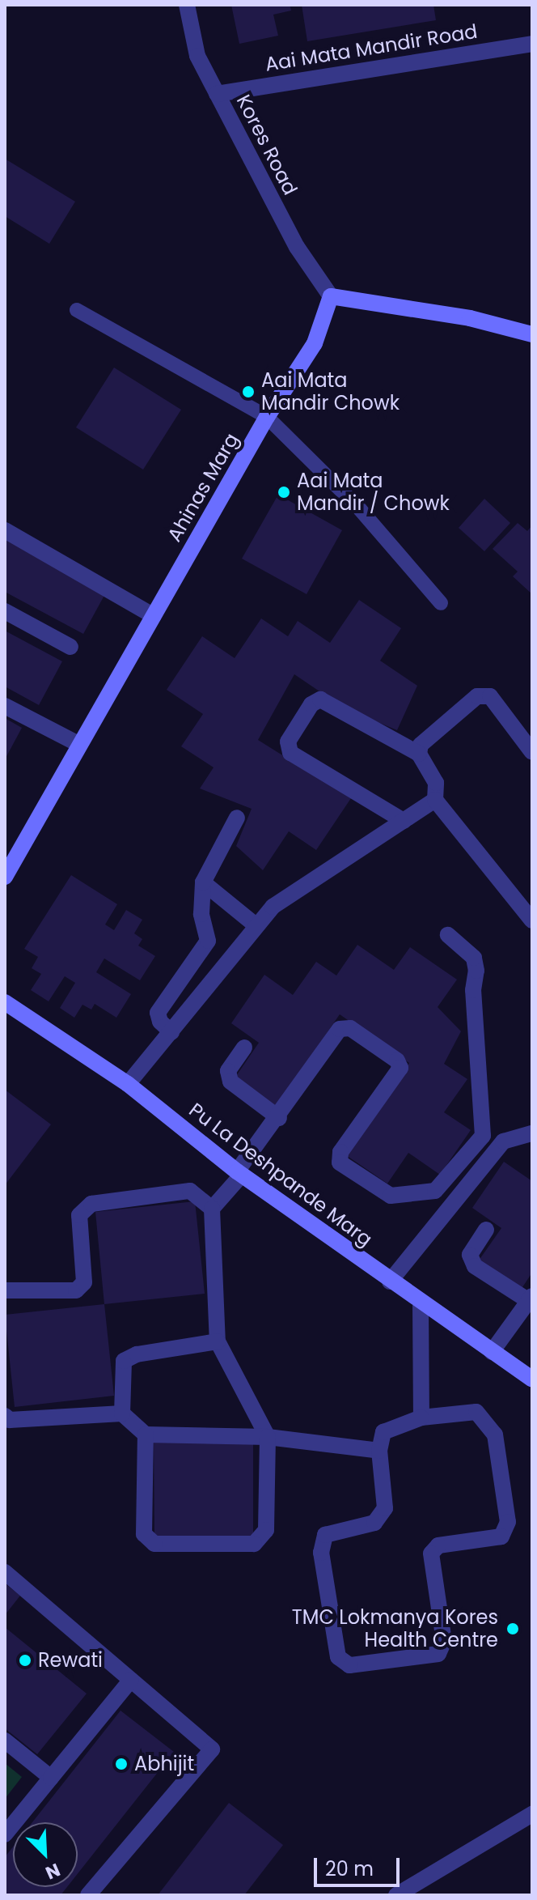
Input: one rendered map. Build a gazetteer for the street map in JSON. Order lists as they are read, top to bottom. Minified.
{"streets":{"street":["Aai Mata Mandir Road","Kores Road","Ahinas Marg","Pu La Deshpande Marg"]},"crossings":[["Aai Mata Mandir Road","Kores Road"],["Kores Road","Ahinas Marg"]],"places":["Aai Mata Mandir Chowk","Aai Mata Mandir / Chowk","TMC Lokmanya Kores Health Centre","Rewati","Abhijit"],"scale_bar":"20 m","north":"bottom right"}
